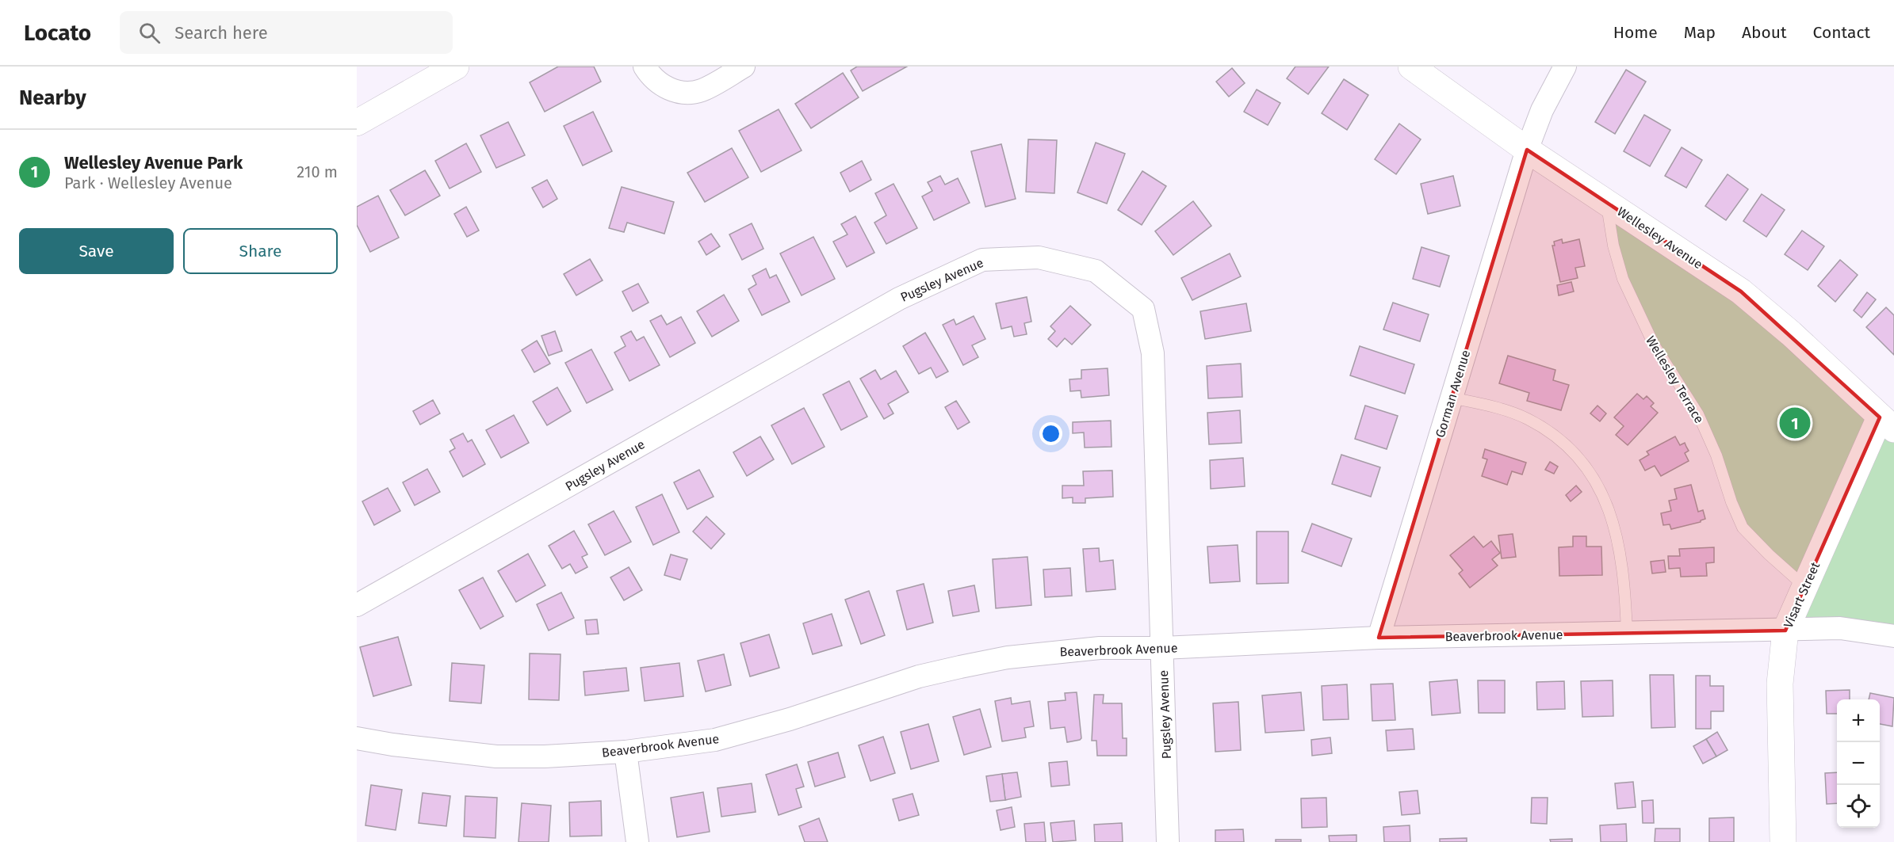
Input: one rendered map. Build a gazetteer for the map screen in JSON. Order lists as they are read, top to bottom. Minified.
{"streets":{"street":["Wellesley Avenue","Pugsley Avenue","Gorman Avenue","Visart Street","Beaverbrook Avenue"],"lane":["Wellesley Terrace"]},"crossings":[["Wellesley Avenue","Wellesley Terrace"],["Wellesley Avenue","Gorman Avenue"],["Wellesley Avenue","Visart Street"],["Pugsley Avenue","Beaverbrook Avenue"],["Wellesley Terrace","Visart Street"],["Gorman Avenue","Beaverbrook Avenue"],["Visart Street","Beaverbrook Avenue"]],"page":{"header":"Locato","search":"Search here","nav":["Home","Map","About","Contact"],"heading":"Nearby","list":[{"mark":"1","name":"Wellesley Avenue Park","note":"Park · Wellesley Avenue","value":"210 m"}],"buttons":["Save","Share"],"pins":"1","map_buttons":["+","−"]}}
